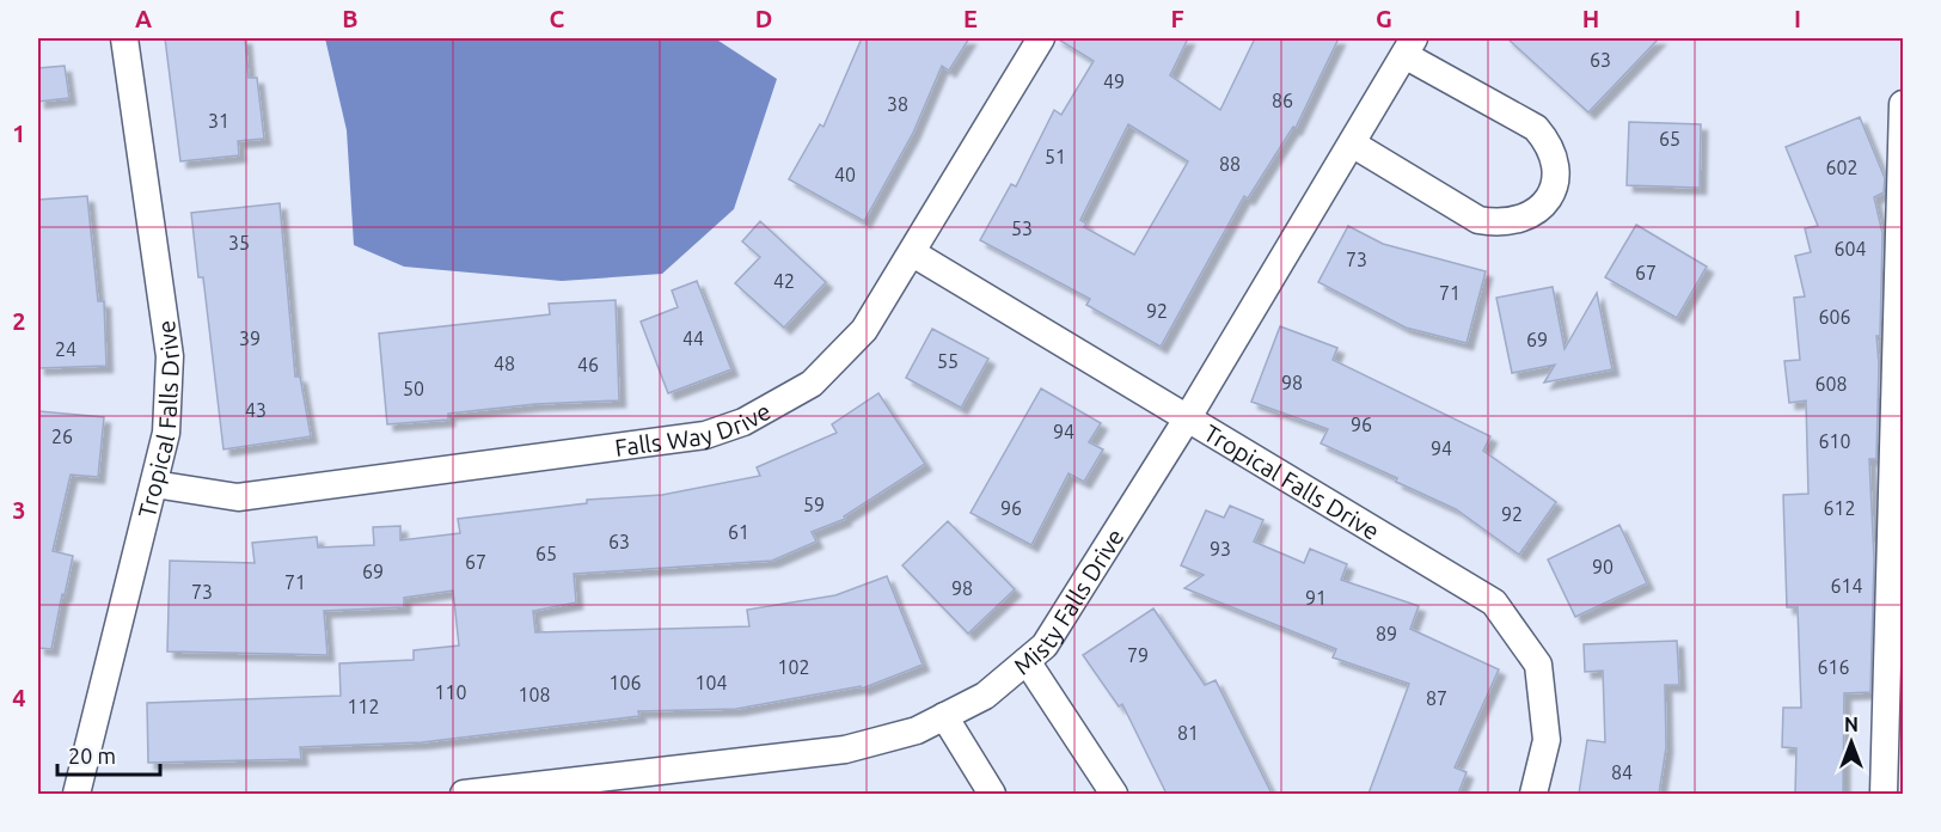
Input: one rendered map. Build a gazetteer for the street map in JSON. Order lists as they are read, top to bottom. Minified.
{"streets":{"street":["Tropical Falls Drive","Falls Way Drive","Misty Falls Drive"]},"crossings":[["Tropical Falls Drive","Falls Way Drive"],["Tropical Falls Drive","Misty Falls Drive"]],"house_numbers":["63","49","86","38","31","65","51","88","602","40","53","35","604","73","67","42","71","92","606","39","44","69","24","55","48","46","98","608","50","43","96","94","26","610","94","59","96","612","92","61","63","93","65","67","90","69","71","614","98","73","91","89","79","102","616","106","104","110","108","87","112","81","84"],"scale_bar":"20 m","north":"top","grid":{"columns":["A","B","C","D","E","F","G","H","I"],"rows":["1","2","3","4"]}}
